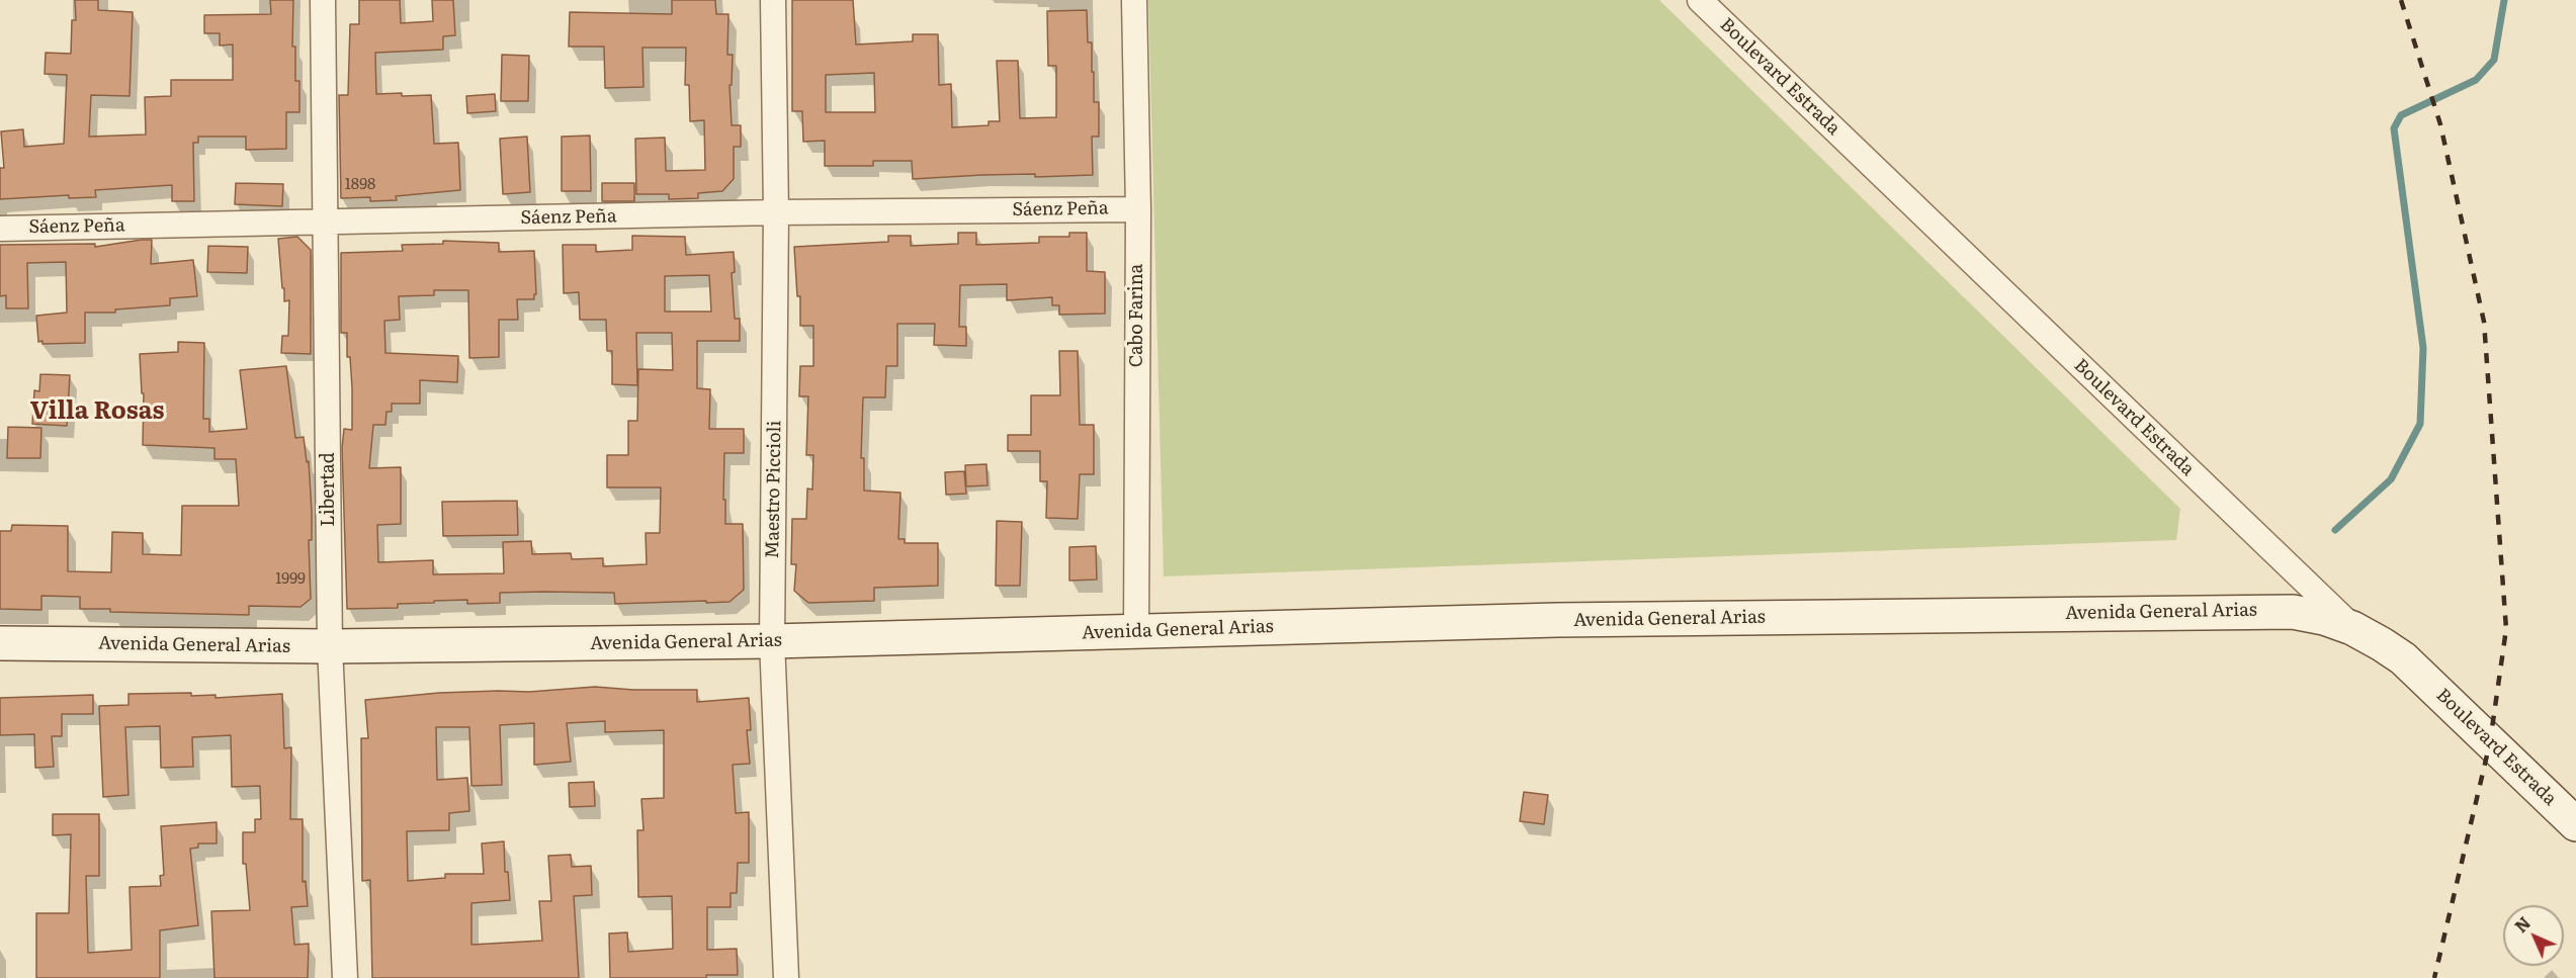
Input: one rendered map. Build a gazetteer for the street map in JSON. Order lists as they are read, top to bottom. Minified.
{"streets":{"main road":["Boulevard Estrada","Avenida General Arias"],"street":["Sáenz Peña","Cabo Farina","Libertad","Maestro Piccioli"]},"crossings":[["Boulevard Estrada","Avenida General Arias"],["Sáenz Peña","Cabo Farina"],["Sáenz Peña","Libertad"],["Sáenz Peña","Maestro Piccioli"],["Cabo Farina","Avenida General Arias"],["Libertad","Avenida General Arias"],["Maestro Piccioli","Avenida General Arias"]],"districts":["Villa Rosas"],"house_numbers":["1898","1999"],"north":"top left"}
